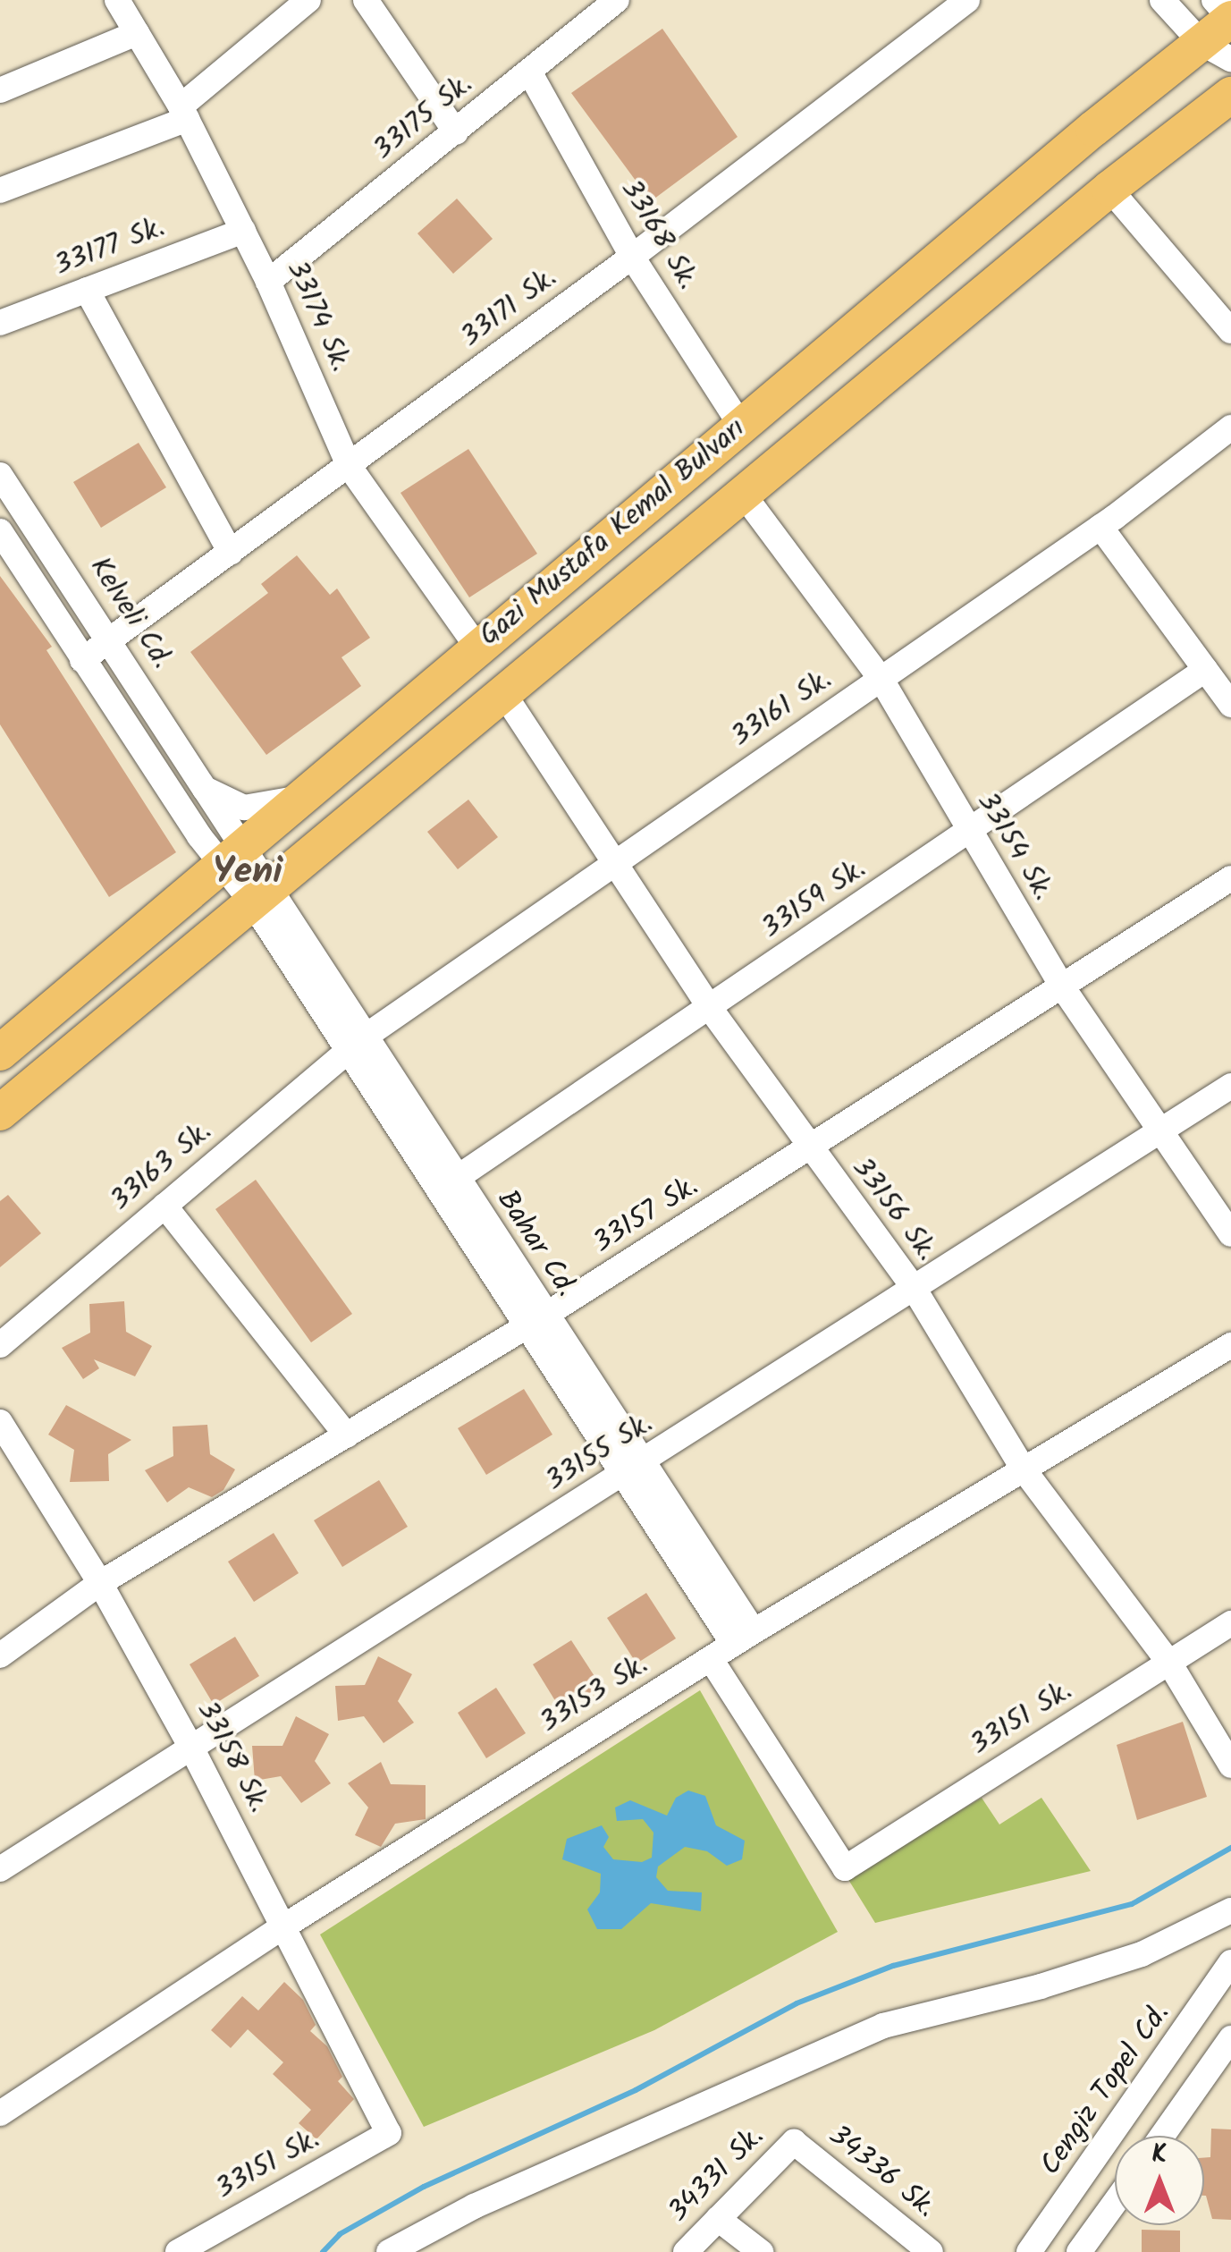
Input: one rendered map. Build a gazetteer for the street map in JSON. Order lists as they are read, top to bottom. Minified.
{"streets":{"highway":["Gazi Mustafa Kemal Bulvarı"],"street":["33175 Sk.","33168 Sk.","33177 Sk.","33171 Sk.","33174 Sk.","Kelveli Cd.","33161 Sk.","33154 Sk.","33159 Sk.","33163 Sk.","33156 Sk.","33157 Sk.","Bahar Cd.","33155 Sk.","33153 Sk.","33151 Sk.","33158 Sk.","Cengiz Topel Cd.","34336 Sk.","34331 Sk."]},"crossings":[["33175 Sk.","33168 Sk."],["33175 Sk.","33174 Sk."],["33168 Sk.","33171 Sk."],["33168 Sk.","Gazi Mustafa Kemal Bulvarı"],["33177 Sk.","33174 Sk."],["33171 Sk.","33174 Sk."],["33171 Sk.","Kelveli Cd."],["33174 Sk.","Gazi Mustafa Kemal Bulvarı"],["Gazi Mustafa Kemal Bulvarı","Kelveli Cd."],["Gazi Mustafa Kemal Bulvarı","33154 Sk."],["Gazi Mustafa Kemal Bulvarı","33156 Sk."],["Gazi Mustafa Kemal Bulvarı","Bahar Cd."],["Kelveli Cd.","Bahar Cd."],["33161 Sk.","33154 Sk."],["33161 Sk.","33163 Sk."],["33161 Sk.","33156 Sk."],["33161 Sk.","Bahar Cd."],["33154 Sk.","33159 Sk."],["33154 Sk.","33157 Sk."],["33154 Sk.","33155 Sk."],["33159 Sk.","33156 Sk."],["33159 Sk.","Bahar Cd."],["33163 Sk.","Bahar Cd."],["33156 Sk.","33157 Sk."],["33156 Sk.","33155 Sk."],["33156 Sk.","33153 Sk."],["33156 Sk.","33151 Sk."],["33157 Sk.","Bahar Cd."],["33157 Sk.","33158 Sk."],["Bahar Cd.","33155 Sk."],["Bahar Cd.","33153 Sk."],["33155 Sk.","33158 Sk."],["33153 Sk.","33151 Sk."],["33153 Sk.","33158 Sk."],["33151 Sk.","33158 Sk."],["34336 Sk.","34331 Sk."]],"districts":["Yeni"],"north":"top"}
